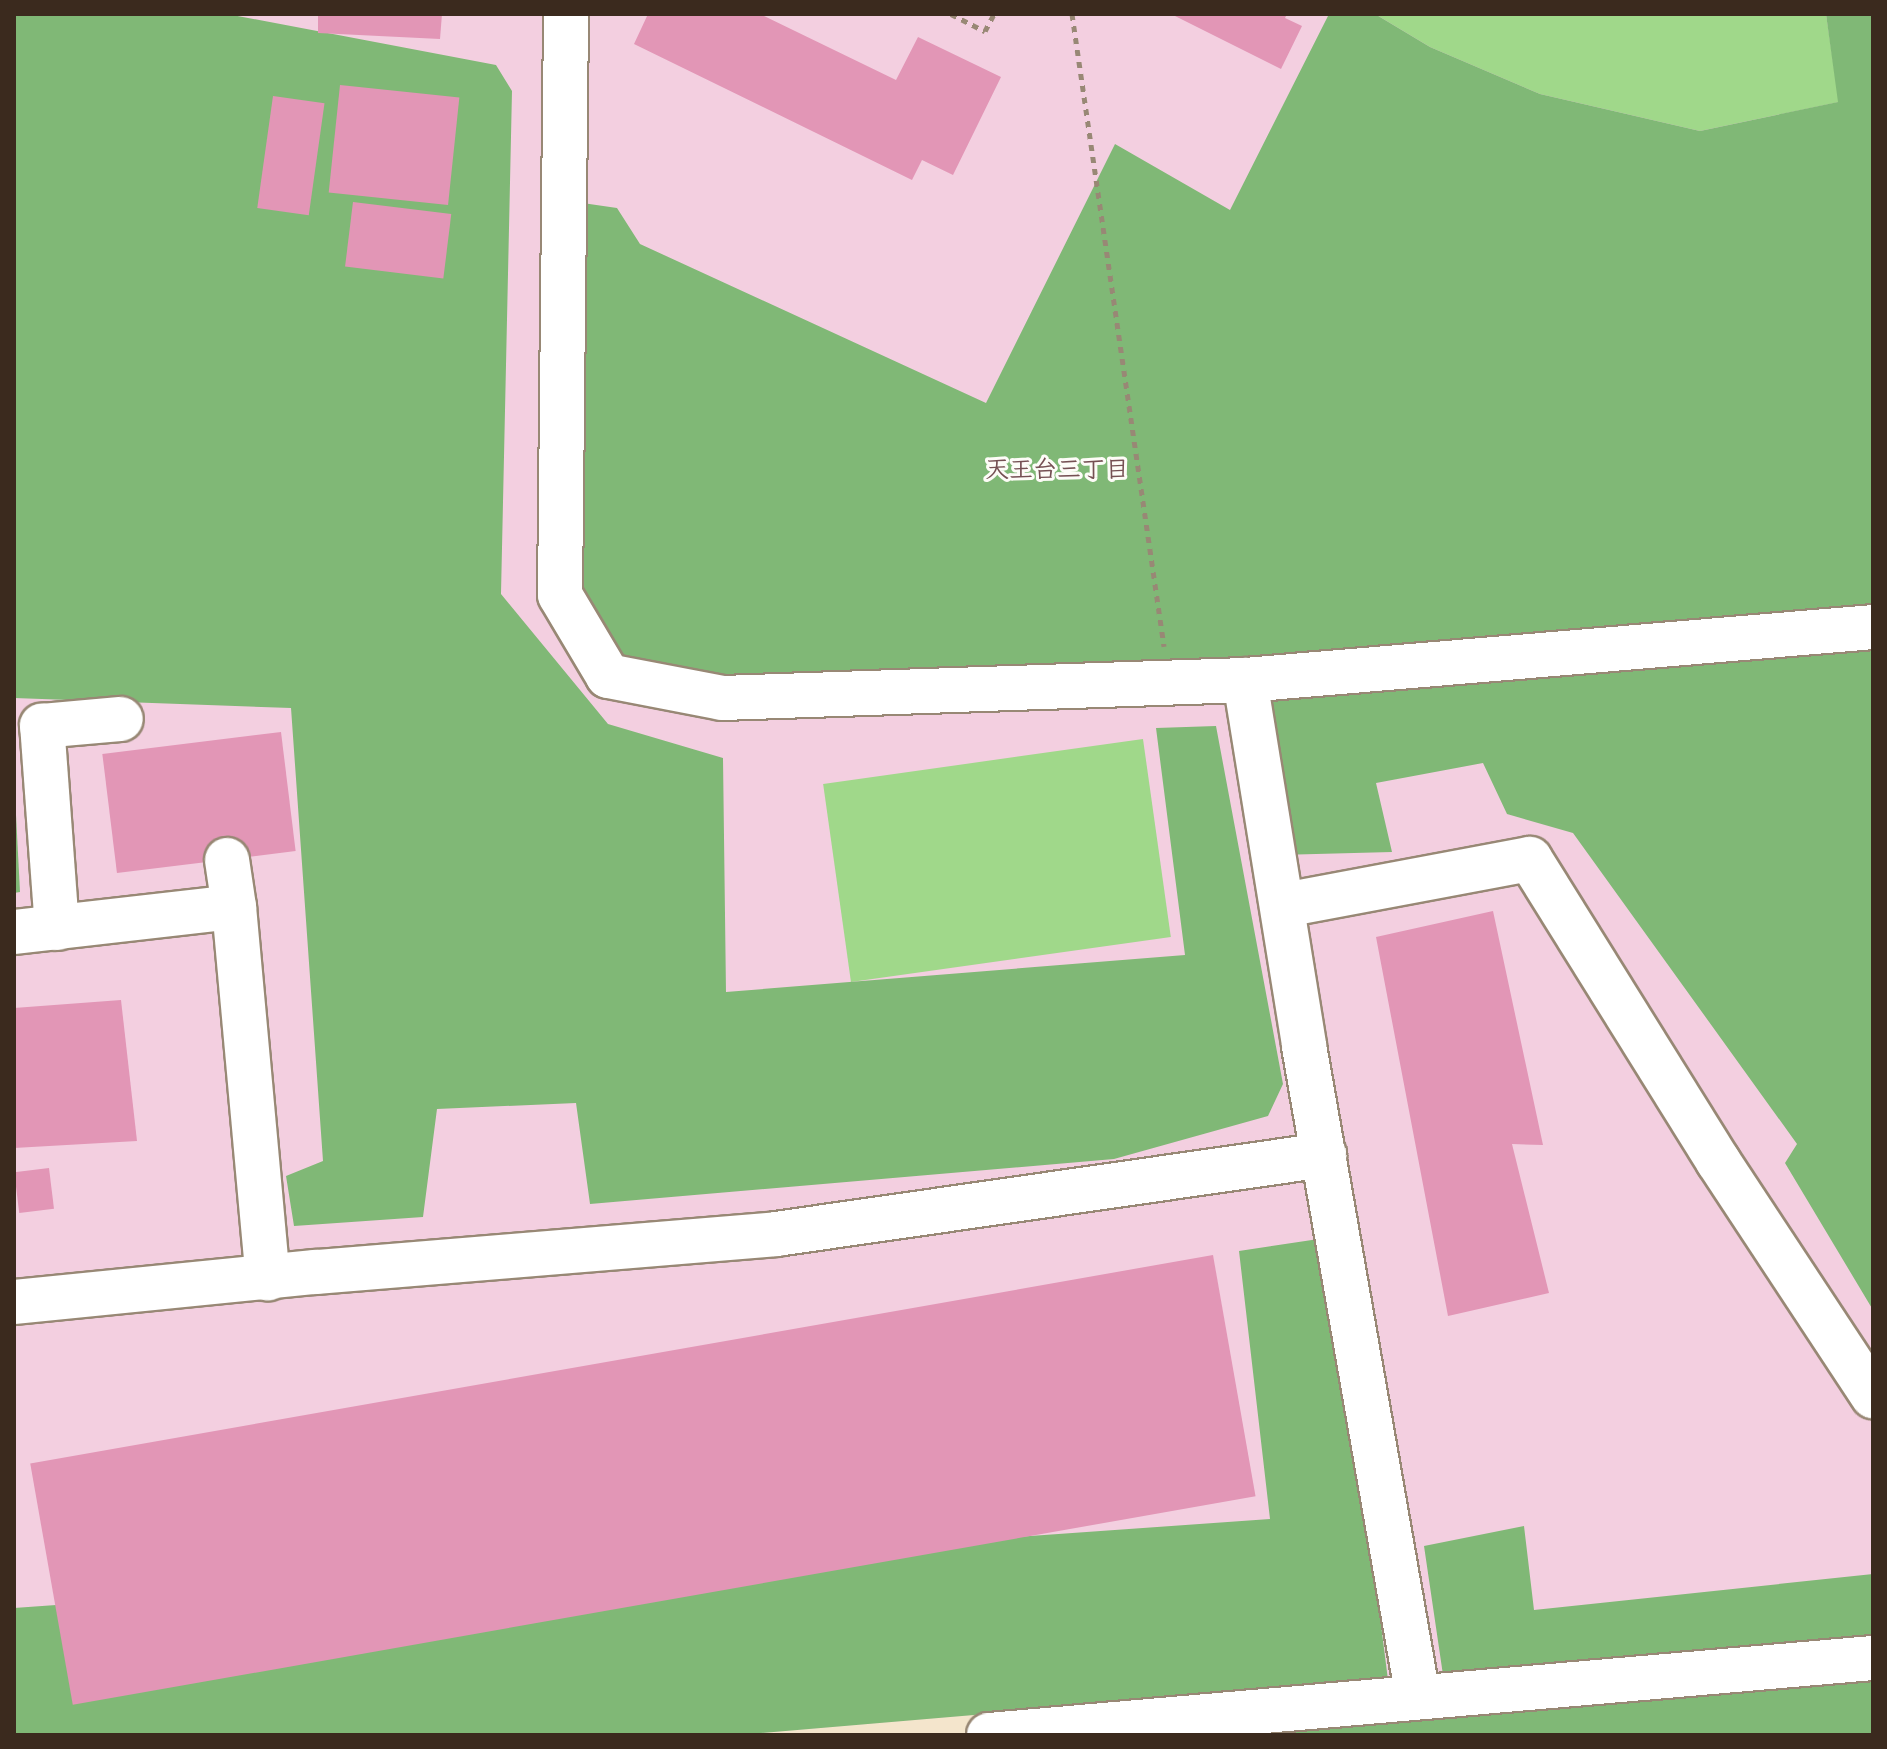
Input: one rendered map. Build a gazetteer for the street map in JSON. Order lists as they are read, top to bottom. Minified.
{"districts":["天王台三丁目"]}
